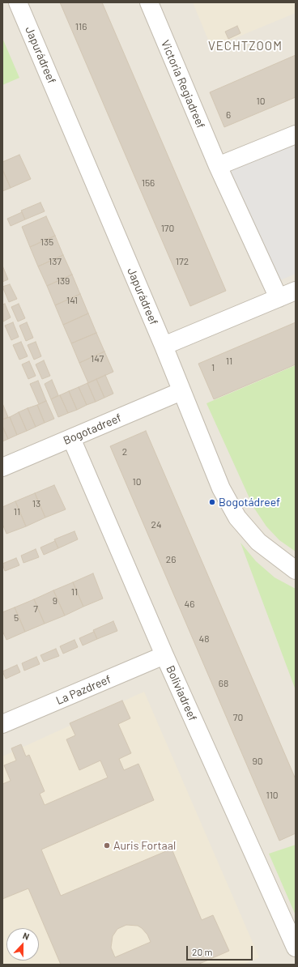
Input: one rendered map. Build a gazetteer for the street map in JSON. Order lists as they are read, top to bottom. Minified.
{"streets":{"street":["Japurádreef","Victoria Regiadreef","Bogotadreef","La Pazdreef","Boliviadreef"]},"crossings":[["Japurádreef","Bogotadreef"],["Bogotadreef","Boliviadreef"],["La Pazdreef","Boliviadreef"]],"districts":["VECHTZOOM"],"places":["Bogotádreef","Auris Fortaal"],"house_numbers":["116","10","6","156","170","135","137","172","139","141","147","11","1","2","10","13","11","24","26","11","9","46","7","5","48","68","70","90","110"],"scale_bar":"20 m","north":"top"}
